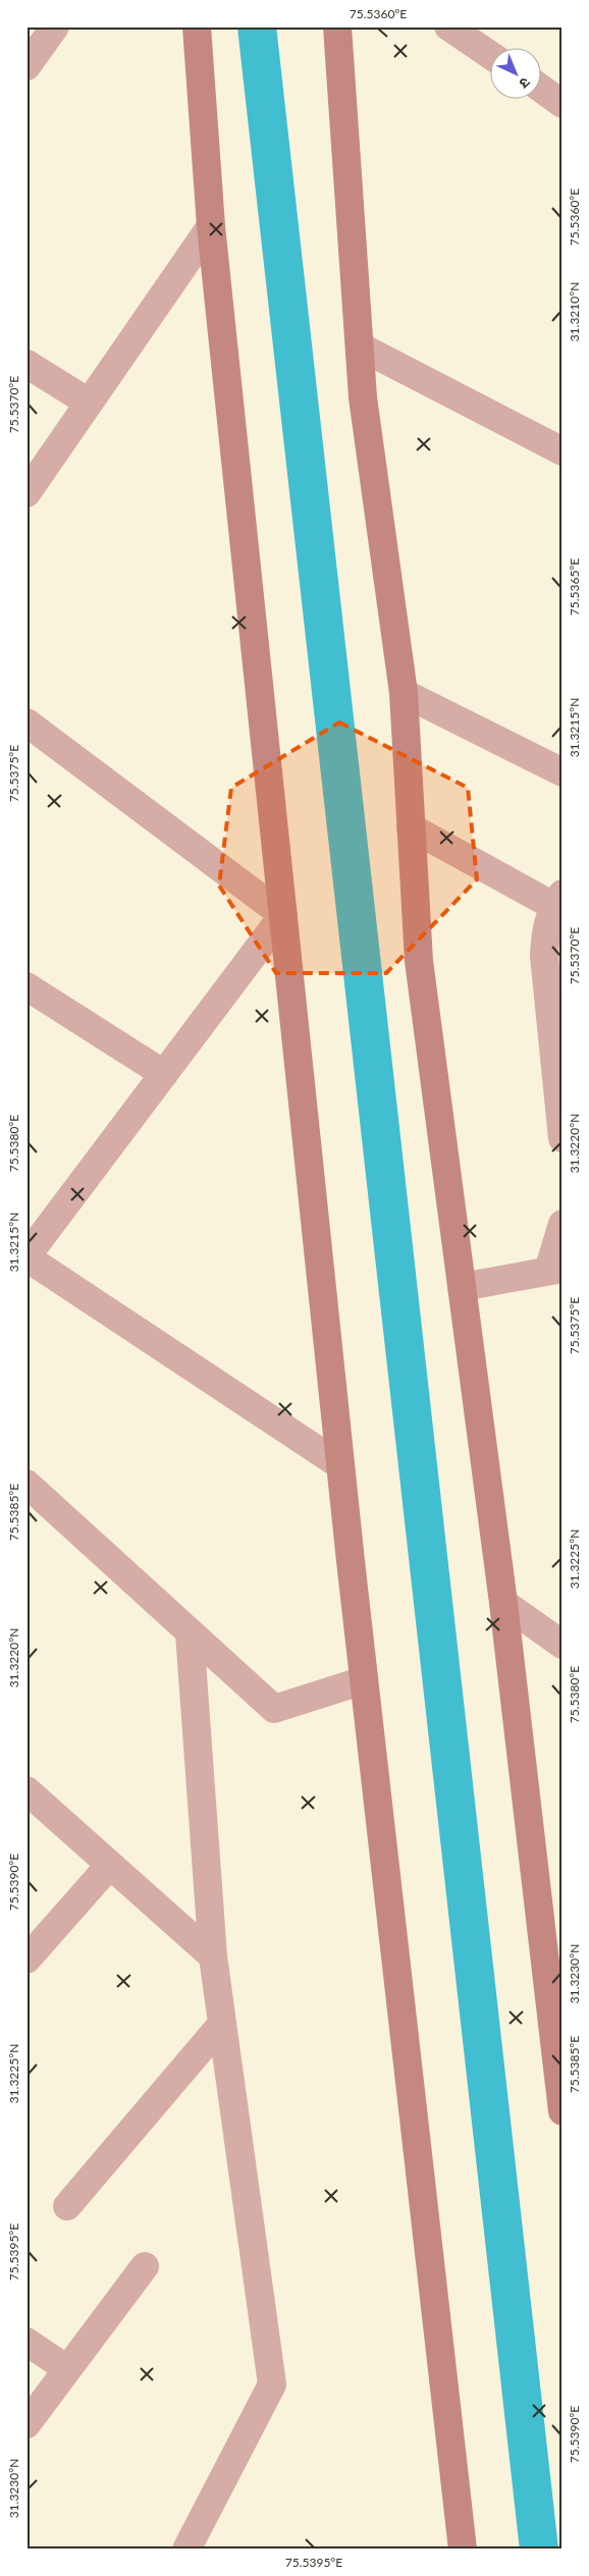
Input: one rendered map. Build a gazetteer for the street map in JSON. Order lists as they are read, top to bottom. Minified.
{"north":"bottom right","coordinates":["75.5360°E","31.3210°N","75.5370°E","75.5365°E","31.3215°N","75.5375°E","31.3220°N","75.5380°E","75.5385°E","31.3225°N","75.5390°E","31.3230°N","75.5395°E"]}
